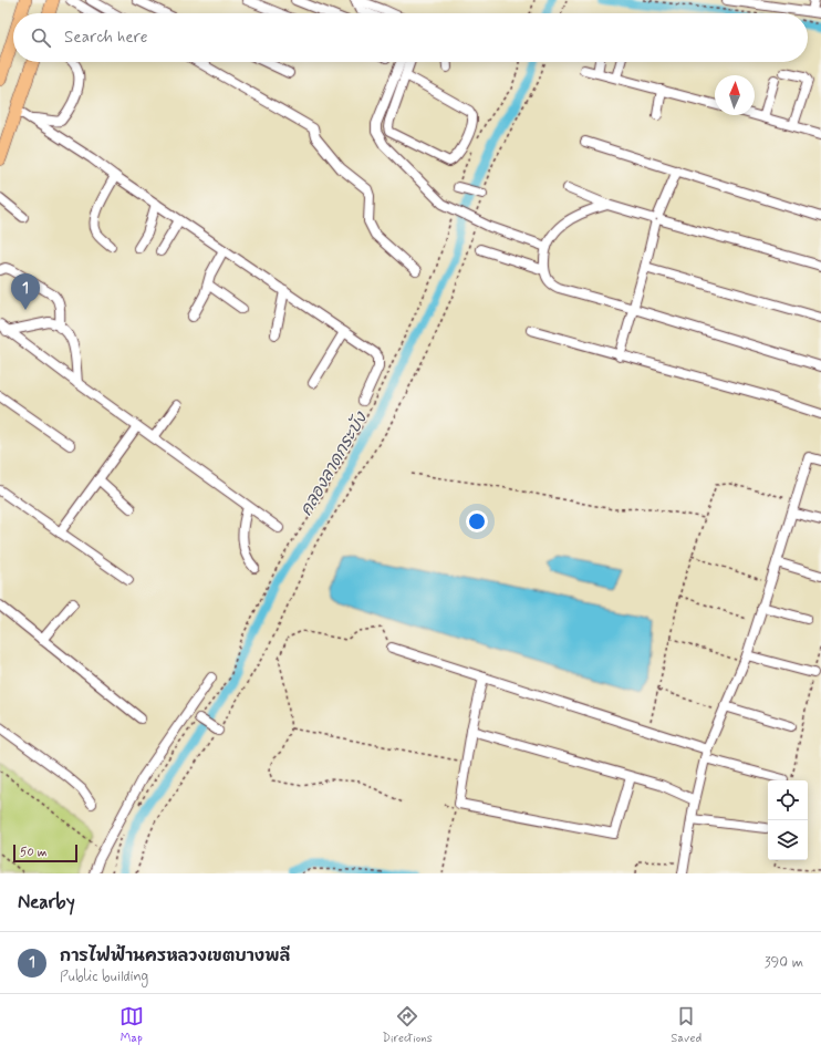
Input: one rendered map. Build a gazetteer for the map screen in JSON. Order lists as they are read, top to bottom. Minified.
{"water":["คลองลาดกระบัง"],"scale_bar":"50 m","north":"top","page":{"search":"Search here","pins":"1","scale":"50 m","heading":"Nearby","list":[{"mark":"1","name":"การไฟฟ้านครหลวงเขตบางพลี","note":"Public building","value":"390 m"}],"nav":["Map","Directions","Saved"]}}
